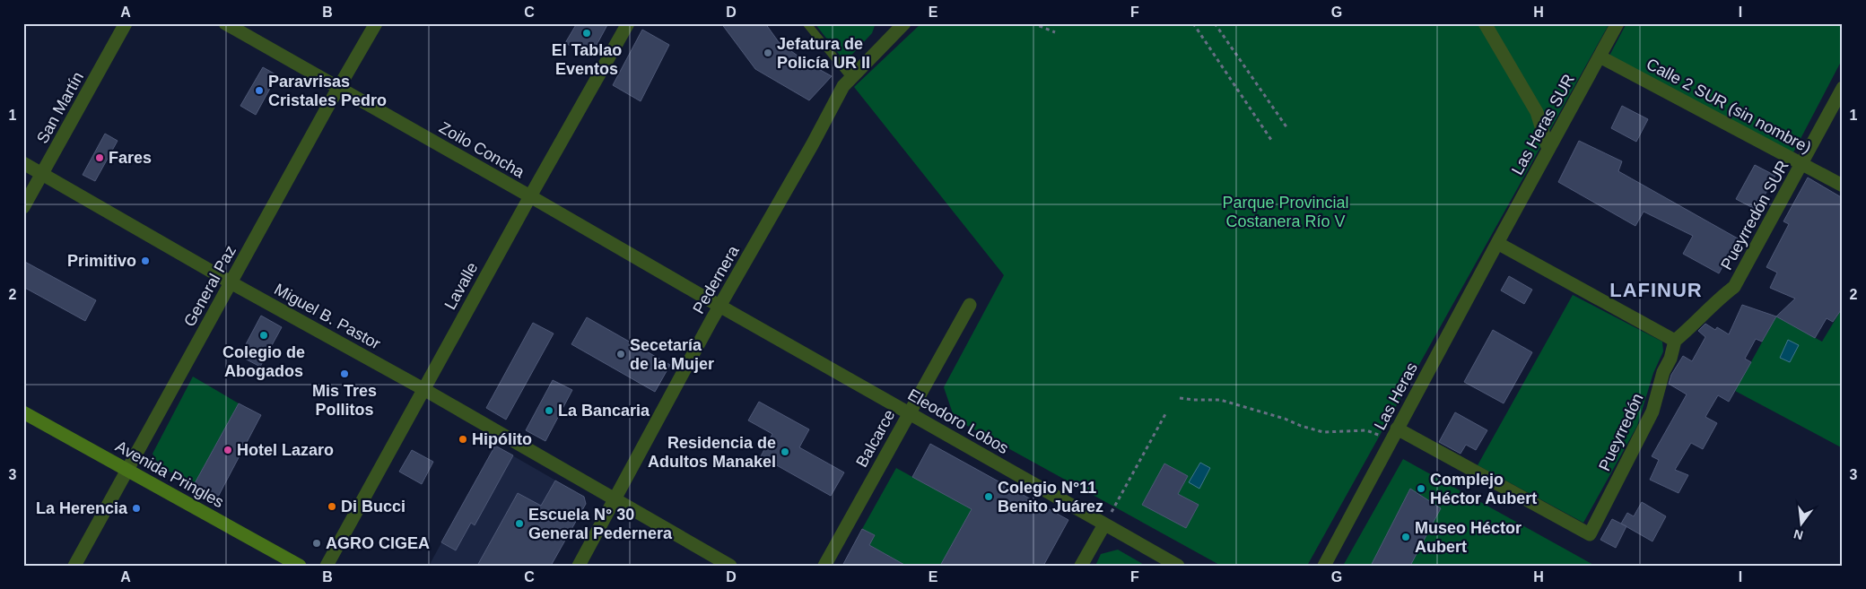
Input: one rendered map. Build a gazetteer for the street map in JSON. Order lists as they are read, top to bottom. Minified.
{"streets":{"main road":["Avenida Pringles"],"street":["Calle 2 SUR (sin nombre)","San Martín","Las Heras SUR","Zoilo Concha","Pueyrredón SUR","Pedernera","General Paz","Lavalle","Miguel B. Pastor","Las Heras","Eleodoro Lobos","Pueyrredón","Balcarce"]},"crossings":[["Calle 2 SUR (sin nombre)","Las Heras SUR"],["Calle 2 SUR (sin nombre)","Pueyrredón SUR"],["San Martín","Miguel B. Pastor"],["Las Heras SUR","Las Heras"],["Zoilo Concha","Pedernera"],["Zoilo Concha","General Paz"],["Zoilo Concha","Lavalle"],["Zoilo Concha","Eleodoro Lobos"],["Pueyrredón SUR","Pueyrredón"],["Pedernera","Miguel B. Pastor"],["Pedernera","Eleodoro Lobos"],["General Paz","Miguel B. Pastor"],["General Paz","Avenida Pringles"],["Lavalle","Miguel B. Pastor"],["Las Heras","Pueyrredón"],["Eleodoro Lobos","Balcarce"]],"districts":["LAFINUR"],"parks":["Parque Provincial Costanera Río V"],"places":["El Tablao Eventos","Jefatura de Policía UR II","Paravrisas Cristales Pedro","Fares","Primitivo","Colegio de Abogados","Secetaría de la Mujer","Mis Tres Pollitos","La Bancaria","Hipólito","Hotel Lazaro","Residencia de Adultos Manakel","Complejo Héctor Aubert","Colegio N°11 Benito Juárez","Di Bucci","La Herencia","Escuela N° 30 General Pedernera","Museo Héctor Aubert","AGRO CIGEA"],"north":"bottom","grid":{"columns":["A","B","C","D","E","F","G","H","I"],"rows":["1","2","3"]}}
